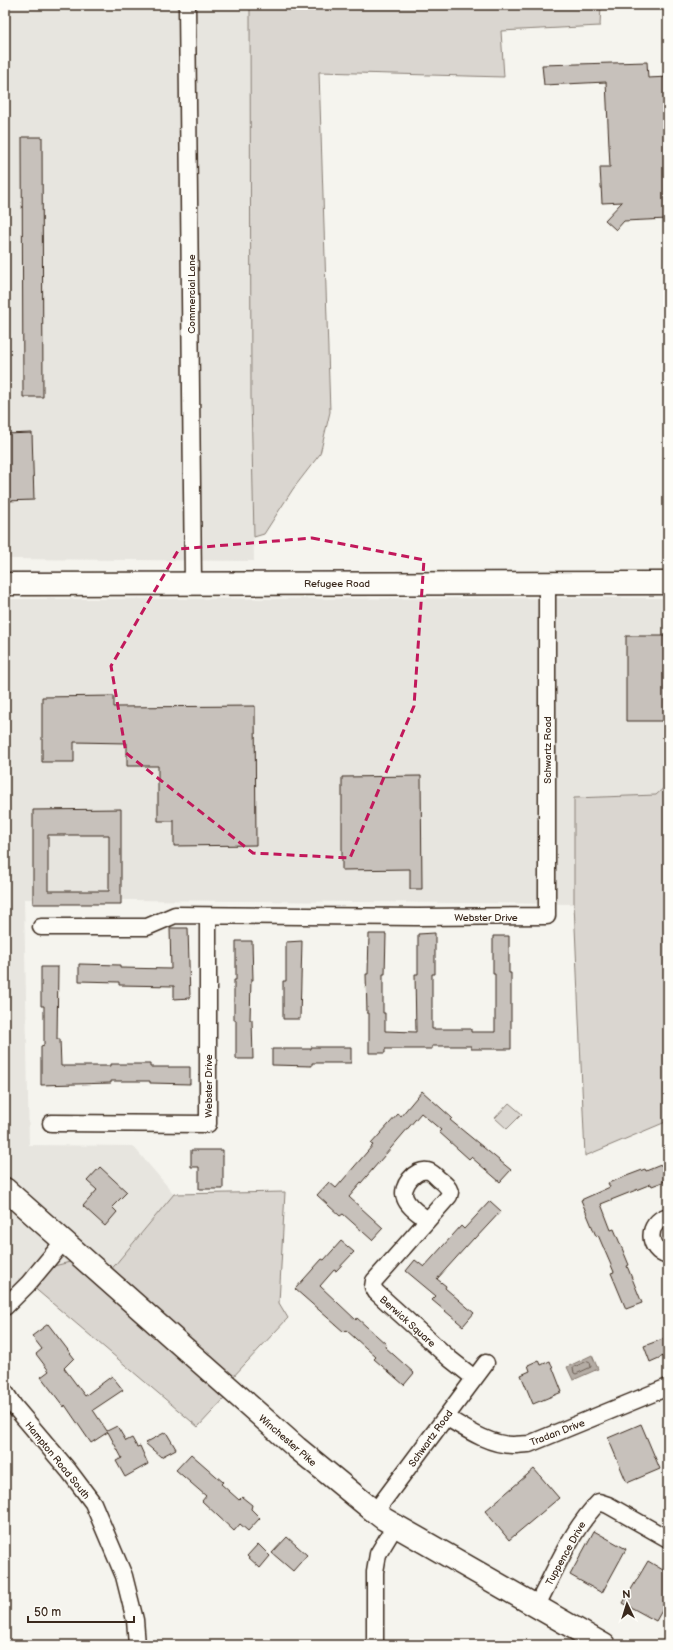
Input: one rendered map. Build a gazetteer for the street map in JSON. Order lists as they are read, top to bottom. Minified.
{"streets":{"main road":["Refugee Road","Winchester Pike"],"street":["Commercial Lane","Schwartz Road","Webster Drive","Berwick Square","Tradan Drive","Hampton Road South","Tuppence Drive"]},"crossings":[["Commercial Lane","Refugee Road"],["Refugee Road","Schwartz Road"],["Schwartz Road","Webster Drive"],["Schwartz Road","Berwick Square"],["Schwartz Road","Tradan Drive"],["Schwartz Road","Winchester Pike"],["Winchester Pike","Tuppence Drive"]],"scale_bar":"50 m","north":"top"}
